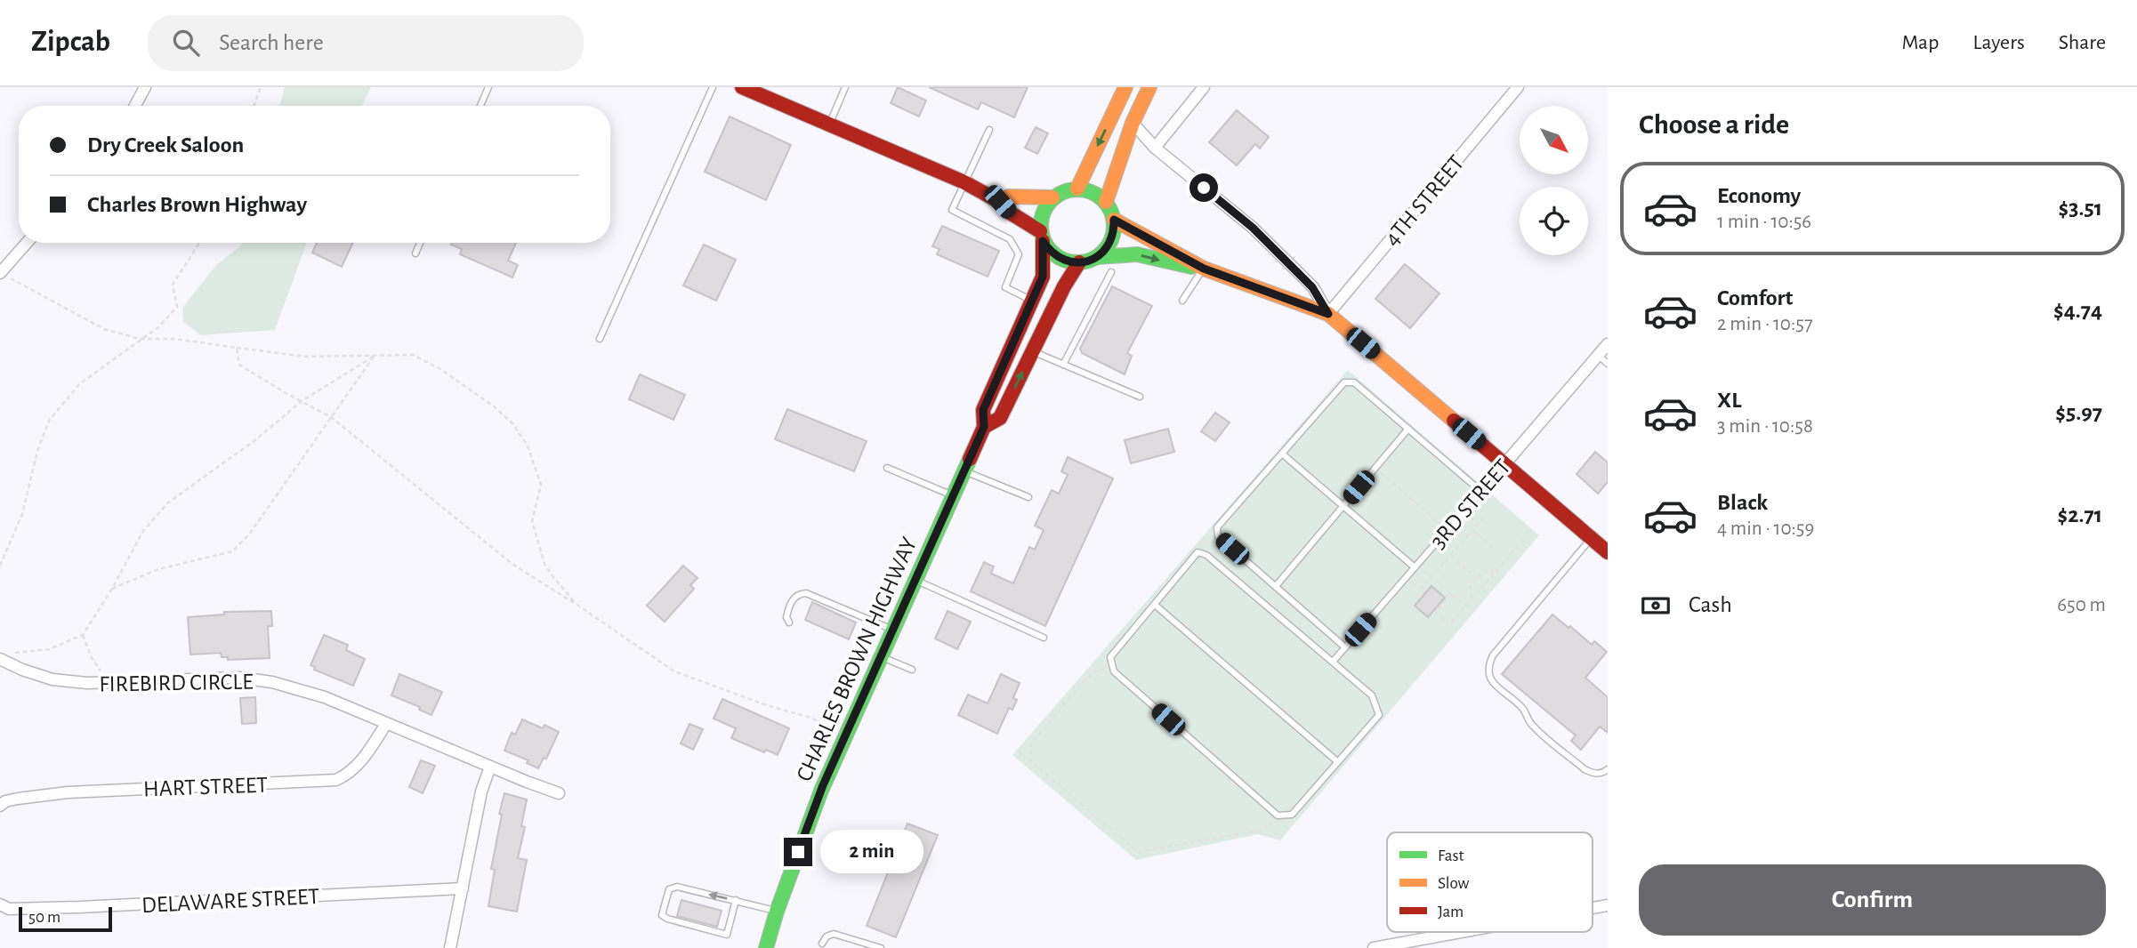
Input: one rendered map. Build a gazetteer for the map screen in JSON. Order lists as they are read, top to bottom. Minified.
{"streets":{"main road":["CHARLES BROWN HIGHWAY"],"street":["4TH STREET","3RD STREET","FIREBIRD CIRCLE","HART STREET","DELAWARE STREET"]},"crossings":[["FIREBIRD CIRCLE","HART STREET"]],"legend":["Fast","Slow","Jam"],"scale_bar":"50 m","north":"bottom right","page":{"header":"Zipcab","search":"Search here","nav":["Map","Layers","Share"],"heading":"Choose a ride","banner":["Dry Creek Saloon","Charles Brown Highway"],"list":[{"name":"Economy","note":"1 min · 10:56","value":"$3.51"},{"name":"Comfort","note":"2 min · 10:57","value":"$4.74"},{"name":"XL","note":"3 min · 10:58","value":"$5.97"},{"name":"Black","note":"4 min · 10:59","value":"$2.71"}],"pay":["Cash","650 m"],"bubble":"2 min","buttons":"Confirm","scale":"50 m"}}
